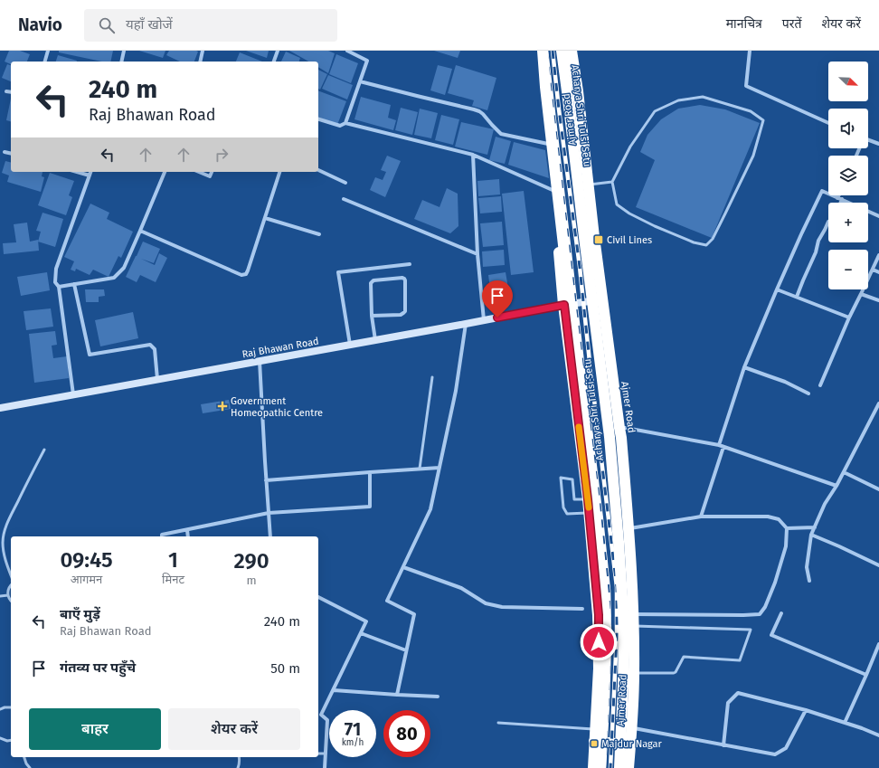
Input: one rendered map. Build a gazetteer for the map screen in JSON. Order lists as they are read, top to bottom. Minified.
{"streets":{"highway":["Acharya Shri Tulsi Setu","Ajmer Road"],"street":["Raj Bhawan Road"]},"crossings":[["Ajmer Road","Raj Bhawan Road"]],"places":{"transit":["Civil Lines","Majdur Nagar"],"health":["Government Homeopathic Centre"]},"north":"bottom right","page":{"header":"Navio","search":"यहाँ खोजें","nav":["मानचित्र","परतें","शेयर करें"],"map_buttons":["+","−"],"turn":["240 m","Raj Bhawan Road"],"eta":["09:45","आगमन","1","मिनट","290","m"],"list":[{"name":"बाएँ मुड़ें","note":"Raj Bhawan Road","value":"240 m"},{"name":"गंतव्य पर पहुँचे","value":"50 m"}],"buttons":["बाहर","शेयर करें"],"speed":"71 km/h","limit":"80"}}
